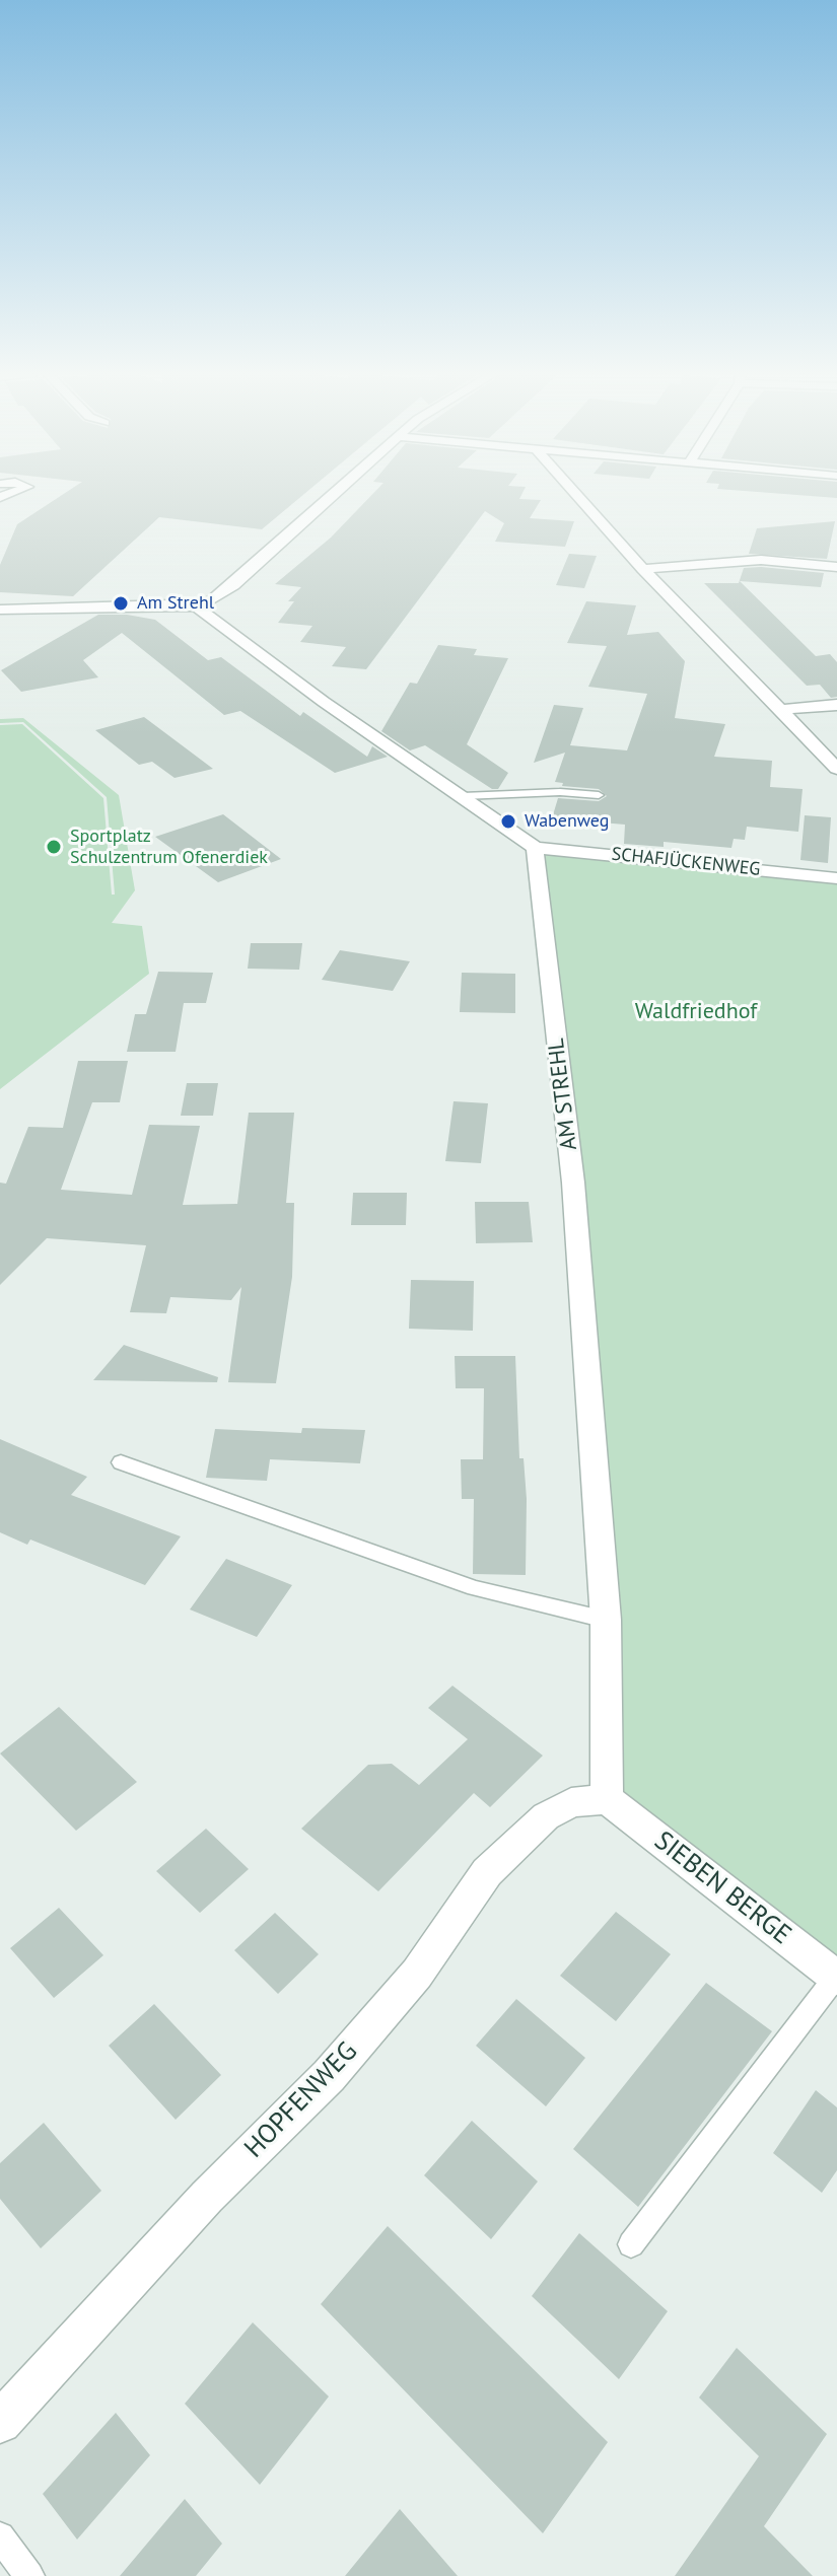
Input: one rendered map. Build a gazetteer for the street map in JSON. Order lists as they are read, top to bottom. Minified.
{"streets":{"street":["SCHAFJÜCKENWEG","AM STREHL","SIEBEN BERGE","HOPFENWEG"]},"crossings":[["SCHAFJÜCKENWEG","AM STREHL"],["AM STREHL","SIEBEN BERGE"],["AM STREHL","HOPFENWEG"],["SIEBEN BERGE","HOPFENWEG"]],"parks":["Waldfriedhof"],"places":["Am Strehl","Wabenweg","Sportplatz Schulzentrum Ofenerdiek"]}
